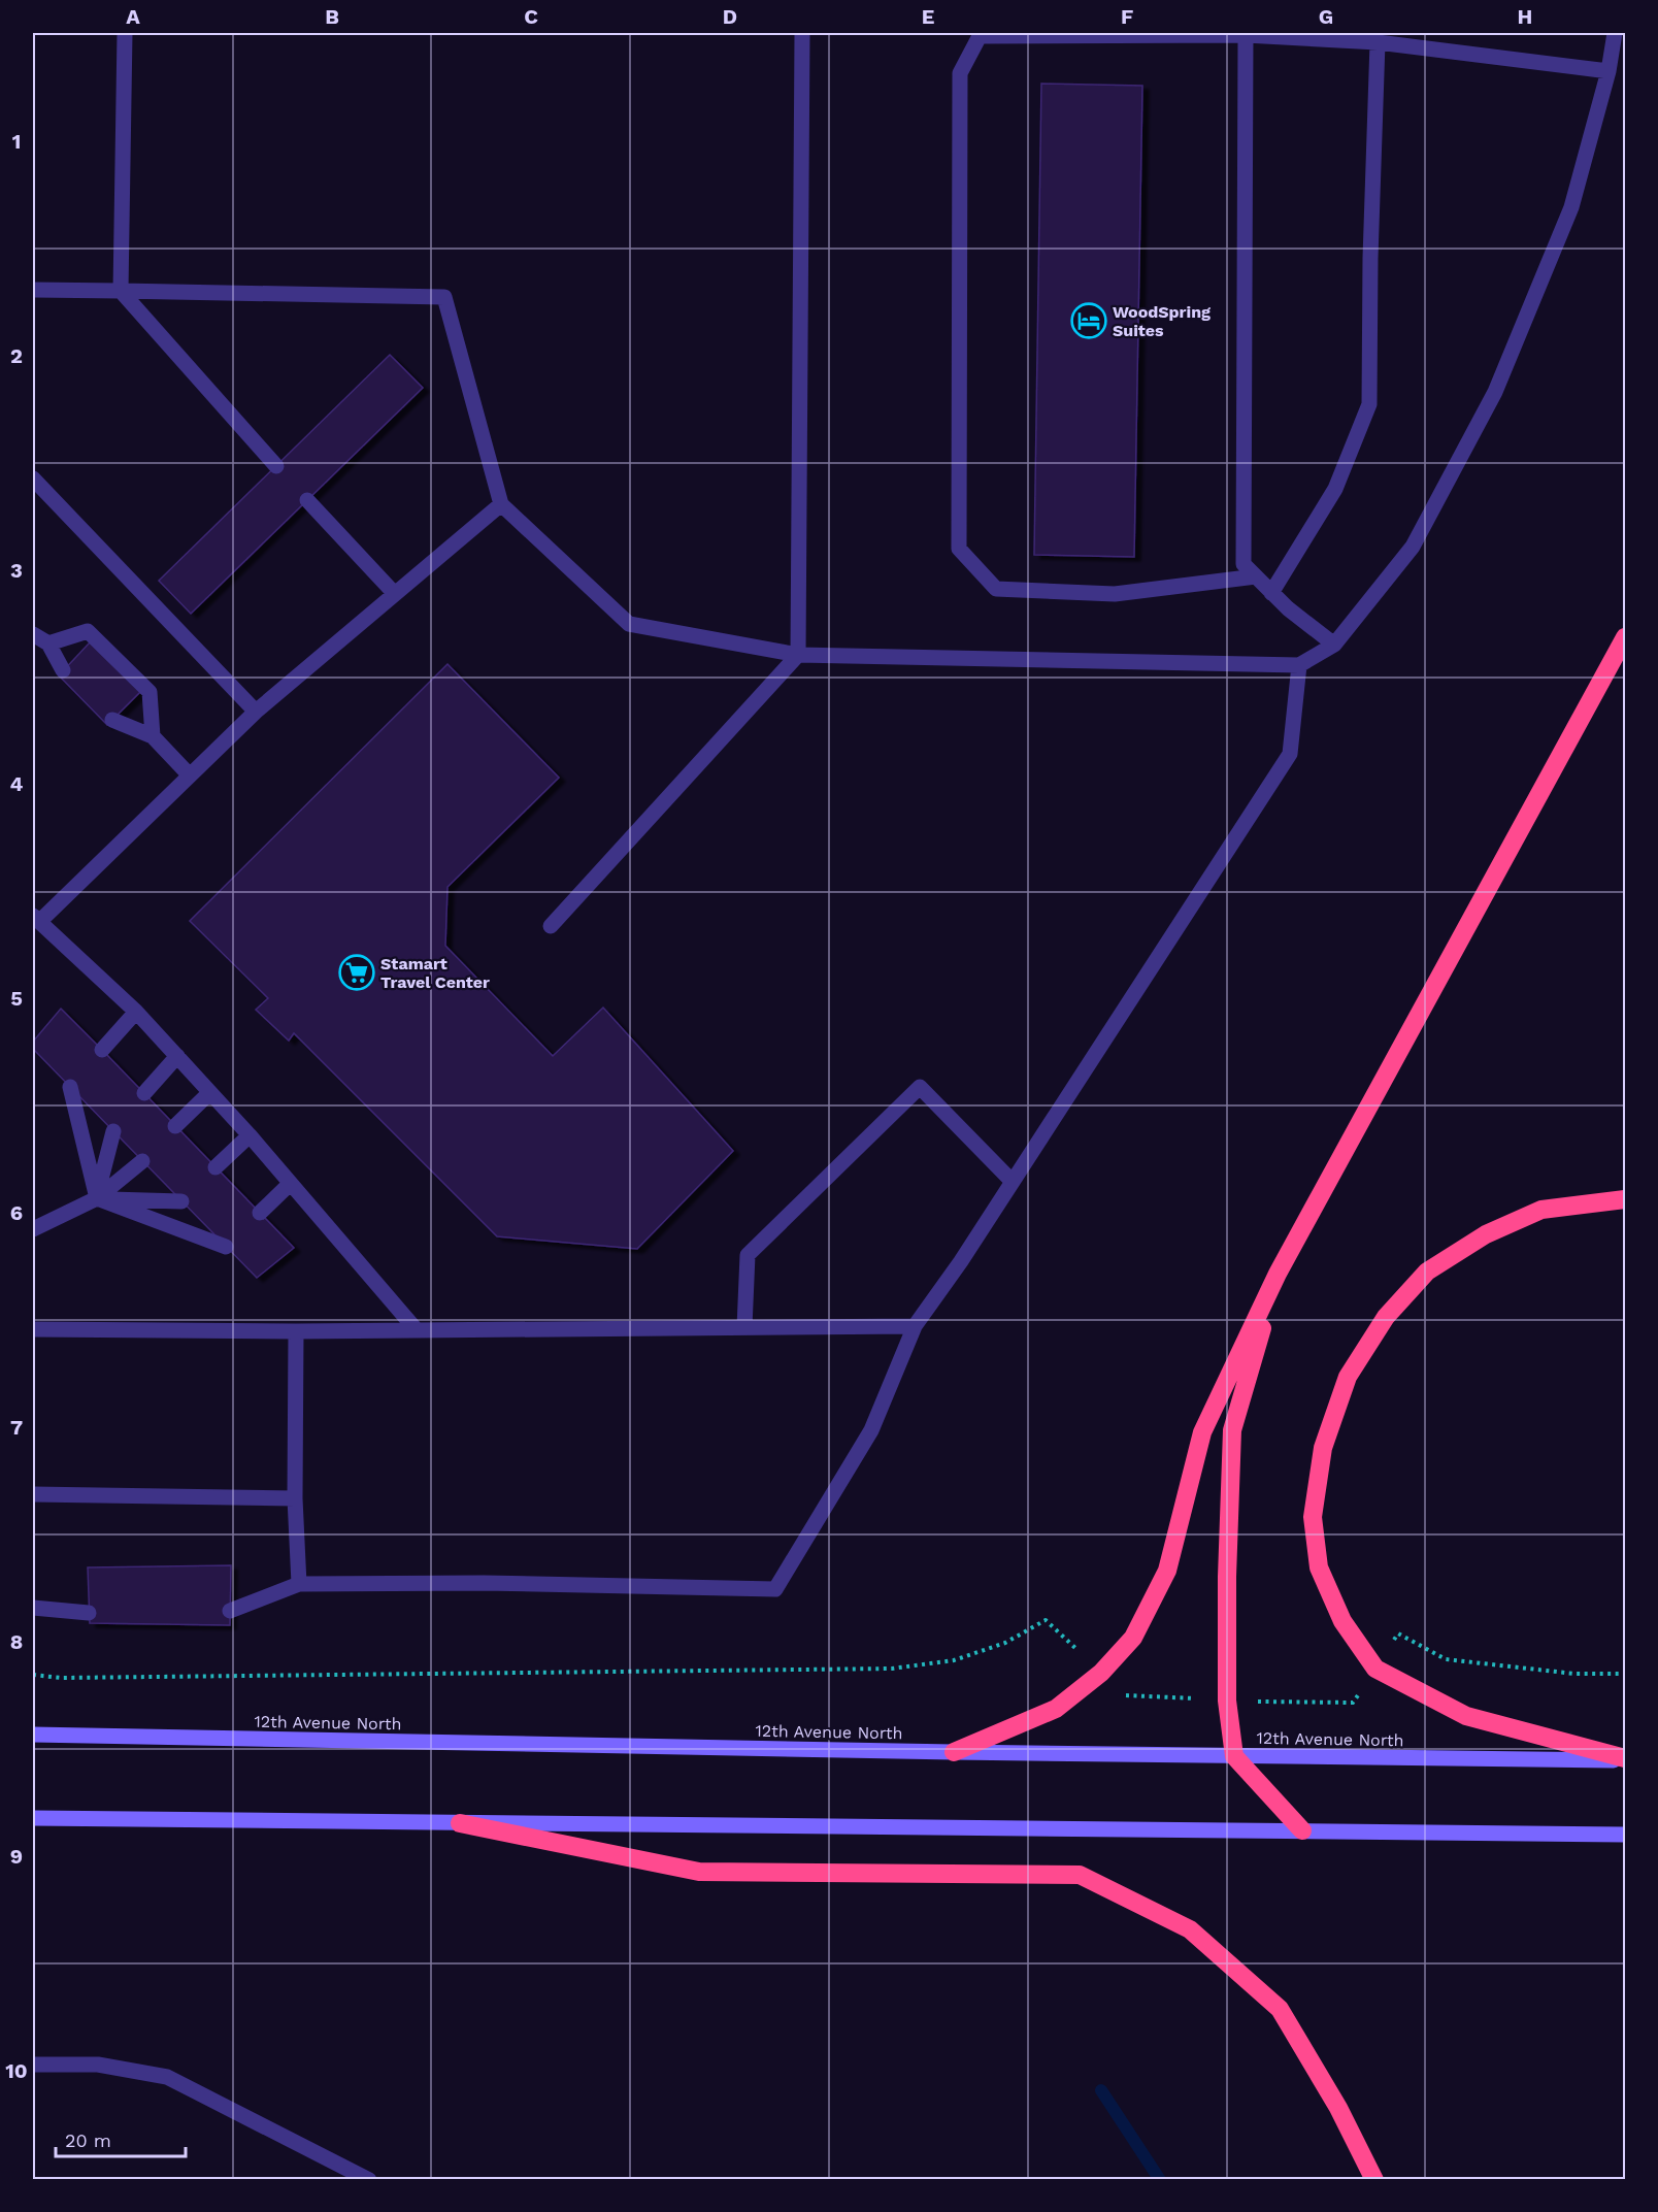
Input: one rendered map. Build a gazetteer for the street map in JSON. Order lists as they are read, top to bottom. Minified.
{"streets":{"main road":["12th Avenue North"]},"places":{"hotel":["WoodSpring Suites"],"supermarket":["Stamart Travel Center"]},"scale_bar":"20 m","grid":{"columns":["A","B","C","D","E","F","G","H"],"rows":["1","2","3","4","5","6","7","8","9","10"]}}
